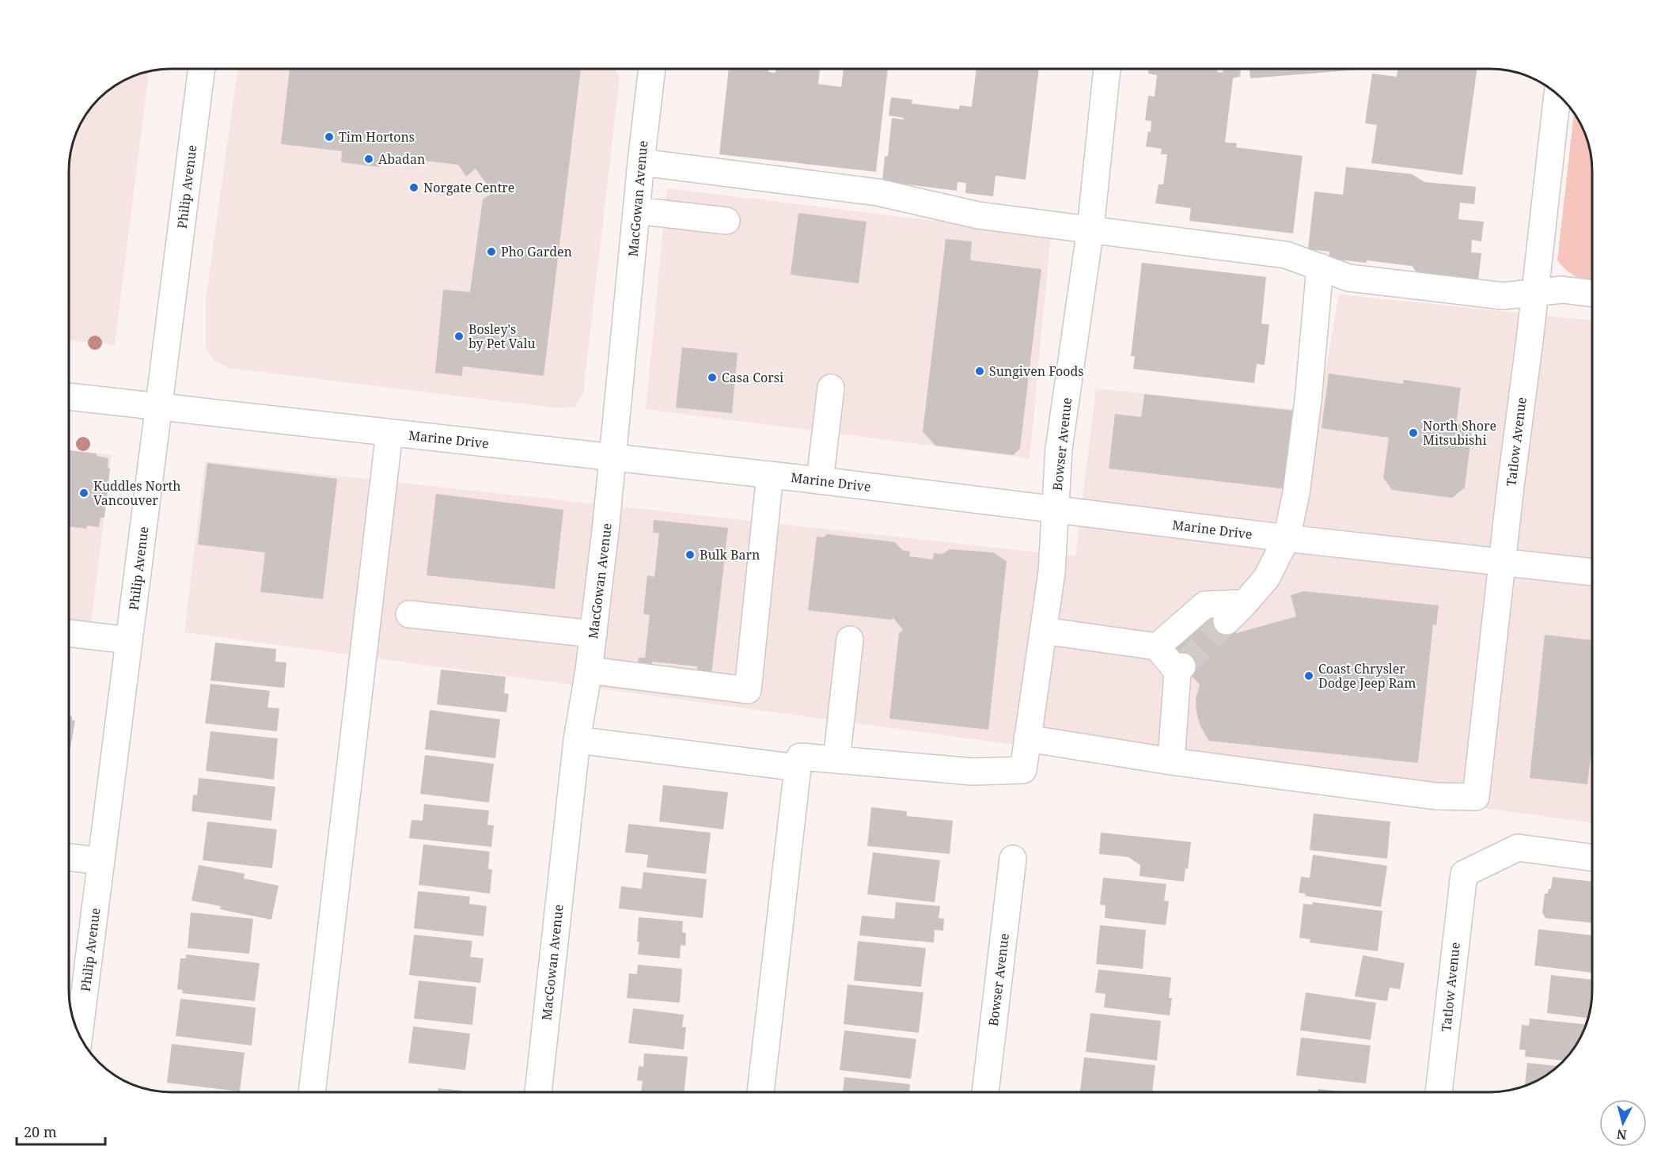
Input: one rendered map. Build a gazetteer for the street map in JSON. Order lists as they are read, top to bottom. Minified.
{"streets":{"street":["Philip Avenue","MacGowan Avenue","Marine Drive","Tatlow Avenue","Bowser Avenue"]},"crossings":[["Philip Avenue","Marine Drive"],["MacGowan Avenue","Marine Drive"],["Marine Drive","Tatlow Avenue"],["Marine Drive","Bowser Avenue"]],"places":["Tim Hortons","Abadan","Norgate Centre","Pho Garden","Bosley's by Pet Valu","Sungiven Foods","Casa Corsi","North Shore Mitsubishi","Kuddles North Vancouver","Bulk Barn","Coast Chrysler Dodge Jeep Ram"],"scale_bar":"20 m","north":"bottom"}
